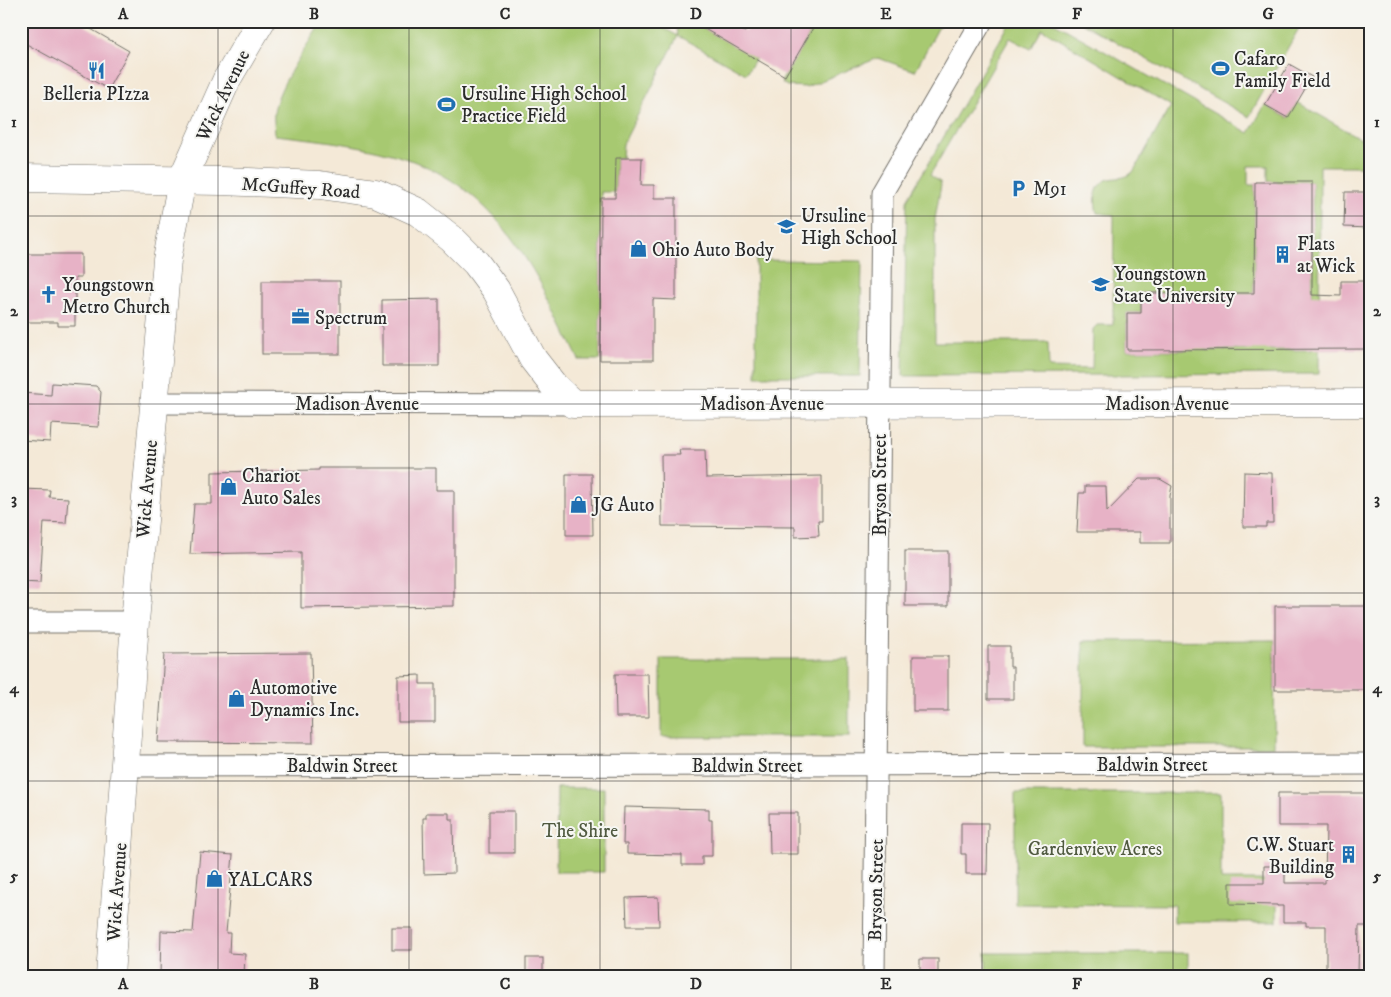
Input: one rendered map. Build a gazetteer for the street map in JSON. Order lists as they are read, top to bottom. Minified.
{"streets":{"street":["Wick Avenue","McGuffey Road","Madison Avenue","Bryson Street","Baldwin Street"]},"crossings":[["Wick Avenue","McGuffey Road"],["Wick Avenue","Madison Avenue"],["Wick Avenue","Baldwin Street"],["McGuffey Road","Madison Avenue"],["Madison Avenue","Bryson Street"],["Bryson Street","Baldwin Street"]],"parks":["The Shire","Gardenview Acres"],"places":{"sports":["Cafaro Family Field","Ursuline High School Practice Field"],"restaurant":["Belleria PIzza"],"parking":["M91"],"school or university":["Ursuline High School","Youngstown State University"],"shop":["Ohio Auto Body","Chariot Auto Sales","JG Auto","Automotive Dynamics Inc.","YALCARS"],"building":["Flats at Wick","C.W. Stuart Building"],"church":["Youngstown Metro Church"],"office":["Spectrum"]},"grid":{"columns":["A","B","C","D","E","F","G"],"rows":["1","2","3","4","5"]}}
